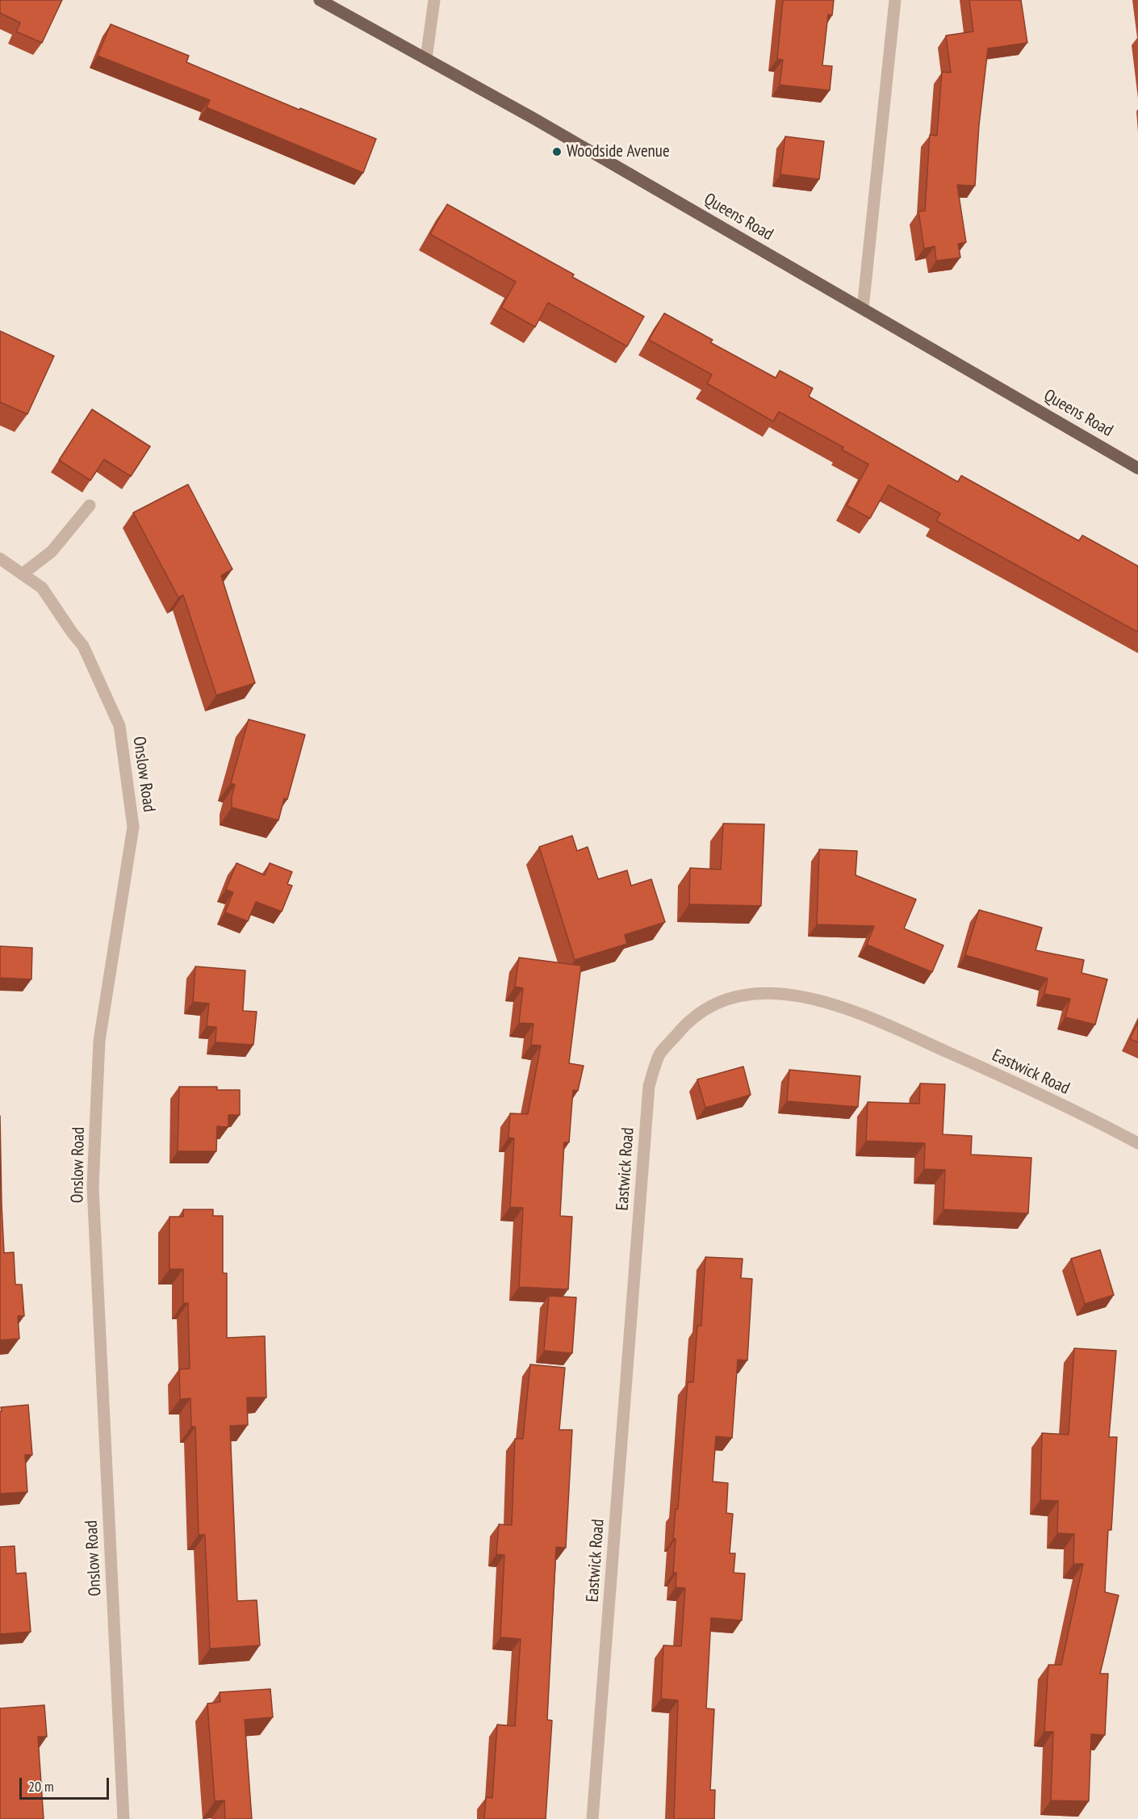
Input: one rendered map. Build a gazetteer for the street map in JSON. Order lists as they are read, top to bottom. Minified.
{"streets":{"main road":["Queens Road"],"street":["Onslow Road","Eastwick Road"]},"places":["Woodside Avenue"],"scale_bar":"20 m"}
